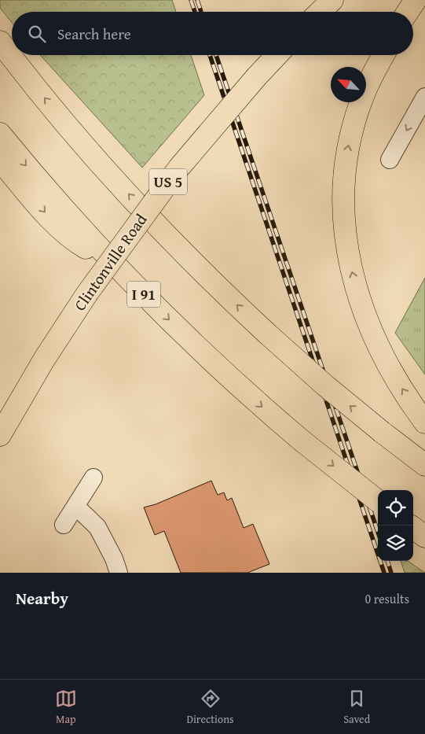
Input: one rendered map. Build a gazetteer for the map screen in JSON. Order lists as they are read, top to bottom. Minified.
{"streets":{"main road":["US 5","Clintonville Road","I 91"]},"north":"top left","page":{"search":"Search here","heading":["Nearby","0 results"],"nav":["Map","Directions","Saved"]}}
